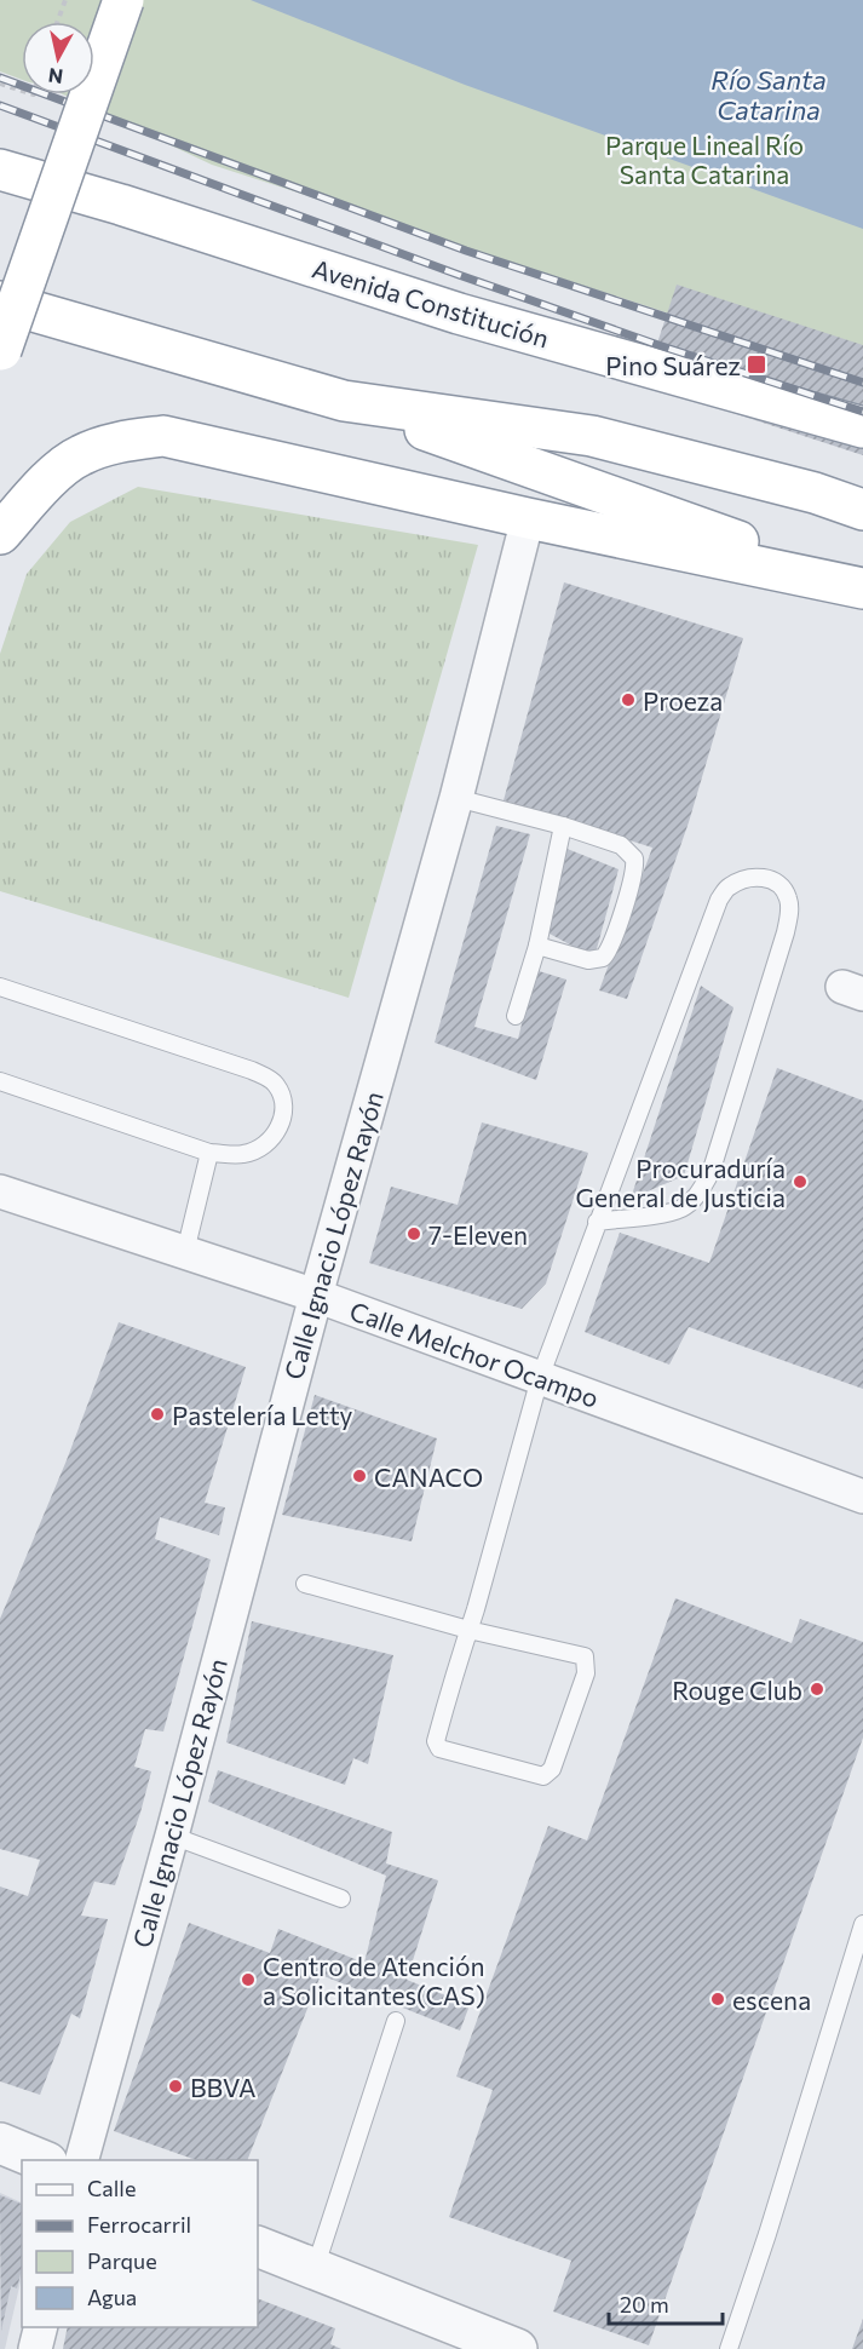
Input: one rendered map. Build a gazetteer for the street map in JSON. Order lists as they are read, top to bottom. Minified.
{"streets":{"highway":["Avenida Constitución"],"street":["Calle Ignacio López Rayón","Calle Melchor Ocampo"]},"crossings":[["Calle Ignacio López Rayón","Calle Melchor Ocampo"]],"water":["Río Santa Catarina"],"parks":["Parque Lineal Río Santa Catarina"],"places":{"transit":["Pino Suárez"],"other":["Proeza","Procuraduría General de Justicia","7-Eleven","Pastelería Letty","CANACO","Rouge Club","Centro de Atención a Solicitantes(CAS)","escena","BBVA"]},"legend":["Calle","Ferrocarril","Parque","Agua"],"scale_bar":"20 m","north":"bottom"}
